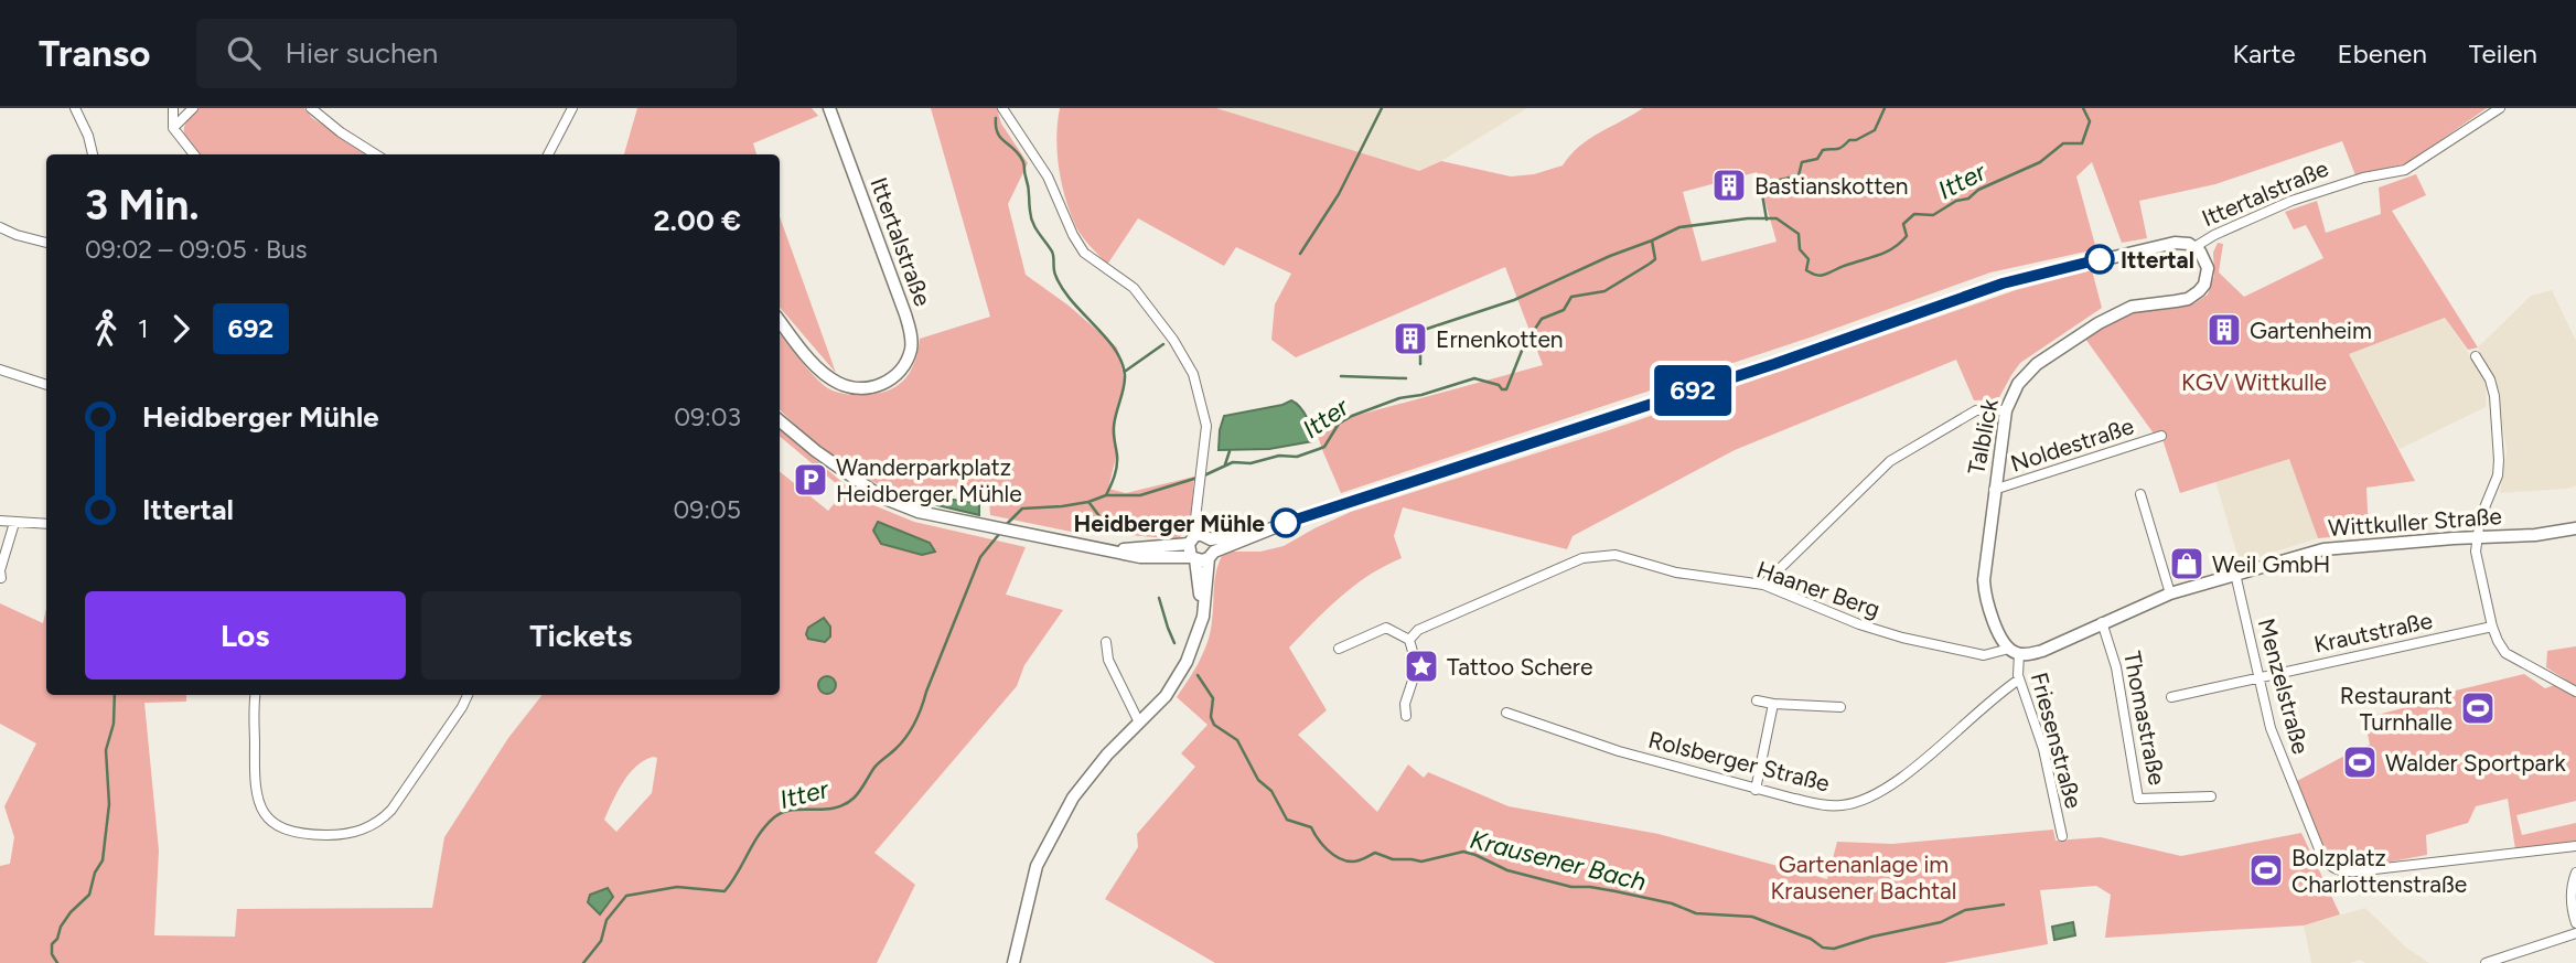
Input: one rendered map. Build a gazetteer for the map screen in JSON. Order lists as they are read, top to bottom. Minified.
{"streets":{"main road":["Ittertalstraße","Talblick","Wittkuller Straße"],"street":["Noldestraße","Haaner Berg","Krautstraße","Menzelstraße","Thomastraße","Friesenstraße","Rolsberger Straße"]},"crossings":[["Ittertalstraße","Talblick"],["Talblick","Noldestraße"],["Talblick","Wittkuller Straße"],["Talblick","Haaner Berg"],["Talblick","Friesenstraße"],["Wittkuller Straße","Haaner Berg"],["Wittkuller Straße","Menzelstraße"],["Wittkuller Straße","Thomastraße"],["Wittkuller Straße","Friesenstraße"],["Haaner Berg","Friesenstraße"],["Krautstraße","Menzelstraße"],["Friesenstraße","Rolsberger Straße"]],"water":["Itter","Krausener Bach"],"parks":["KGV Wittkulle","Gartenanlage im Krausener Bachtal"],"places":{"building":["Bastianskotten","Gartenheim","Ernenkotten"],"other":["Ittertal","Heidberger Mühle"],"parking":["Wanderparkplatz Heidberger Mühle"],"shop":["Weil GmbH"],"place":["Tattoo Schere"],"sports":["Restaurant Turnhalle","Walder Sportpark","Bolzplatz Charlottenstraße"]},"lines":["bus line 692"],"page":{"header":"Transo","search":"Hier suchen","nav":["Karte","Ebenen","Teilen"],"on_map":"692","heading":["3 Min.","09:02 – 09:05 · Bus","2.00 €"],"legs":["1","692"],"list":[{"name":"Heidberger Mühle","value":"09:03"},{"name":"Ittertal","value":"09:05"}],"buttons":["Los","Tickets"]}}
